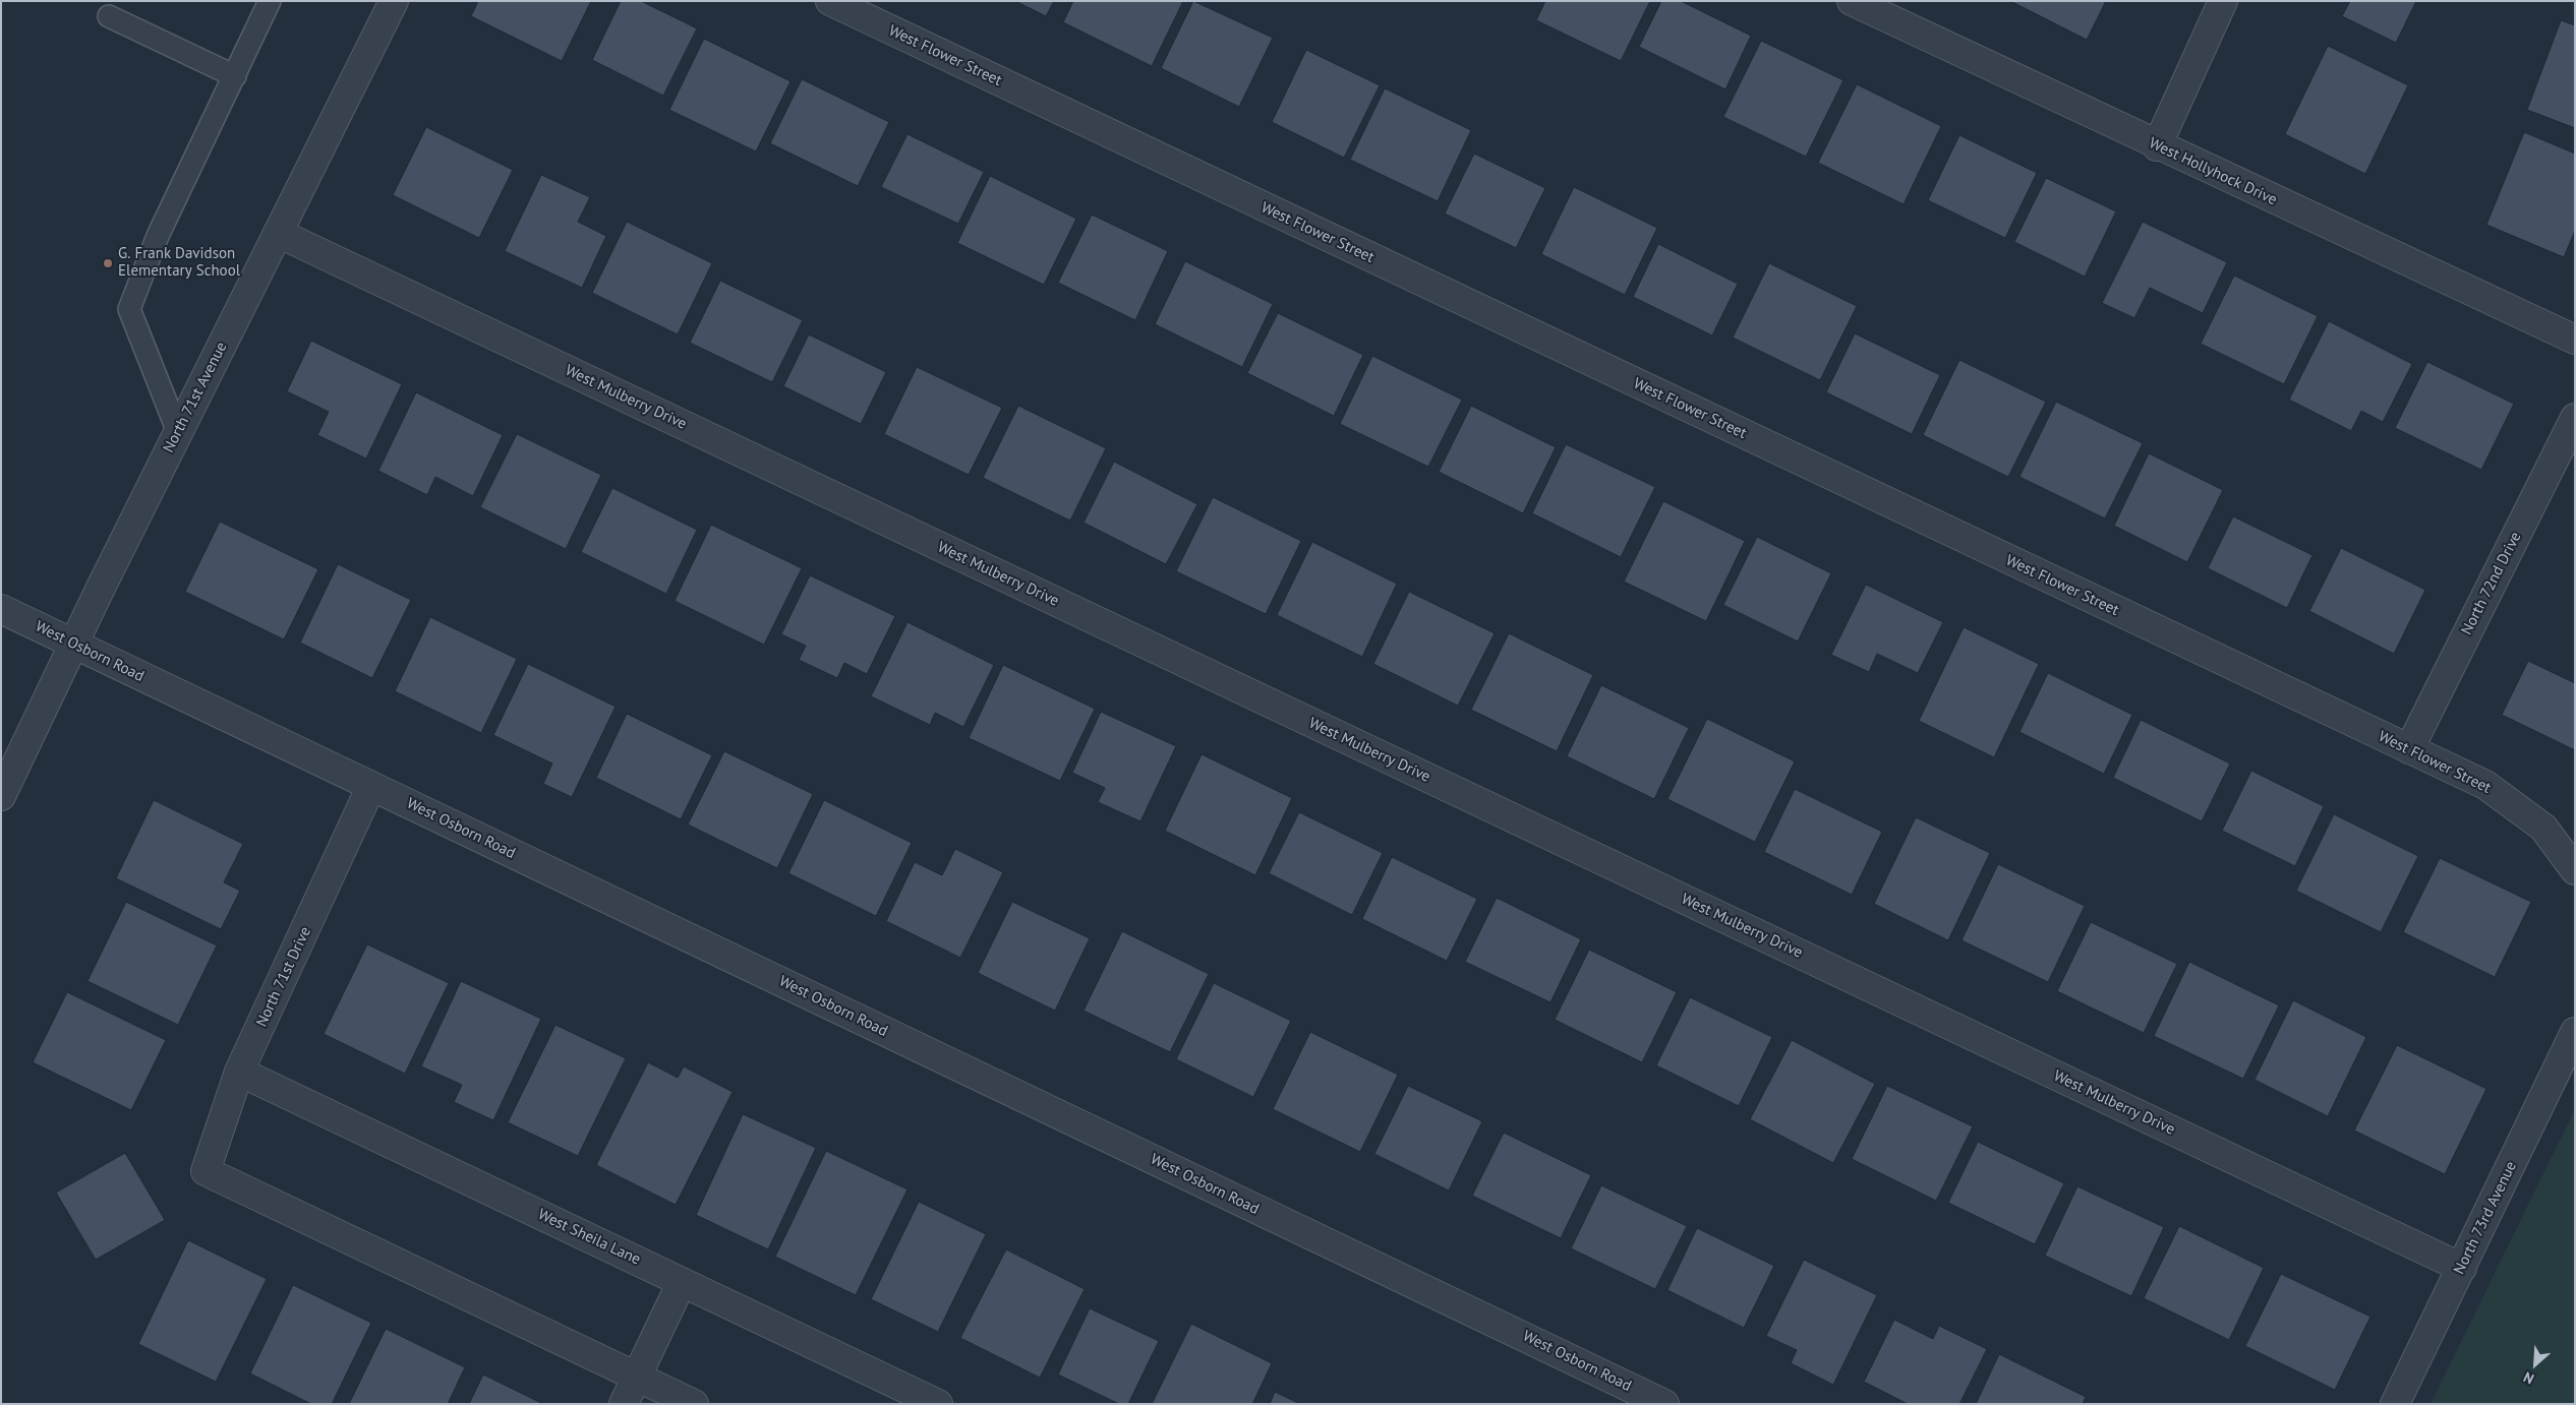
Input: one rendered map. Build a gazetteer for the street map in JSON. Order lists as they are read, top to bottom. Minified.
{"streets":{"street":["West Flower Street","West Hollyhock Drive","North 71st Avenue","West Mulberry Drive","North 72nd Drive","West Osborn Road","North 71st Drive","North 73rd Avenue","West Sheila Lane"]},"crossings":[["West Flower Street","North 72nd Drive"],["North 71st Avenue","West Mulberry Drive"],["North 71st Avenue","West Osborn Road"],["West Mulberry Drive","North 73rd Avenue"],["West Osborn Road","North 71st Drive"],["North 71st Drive","West Sheila Lane"]],"places":["G. Frank Davidson Elementary School"],"north":"bottom left"}
